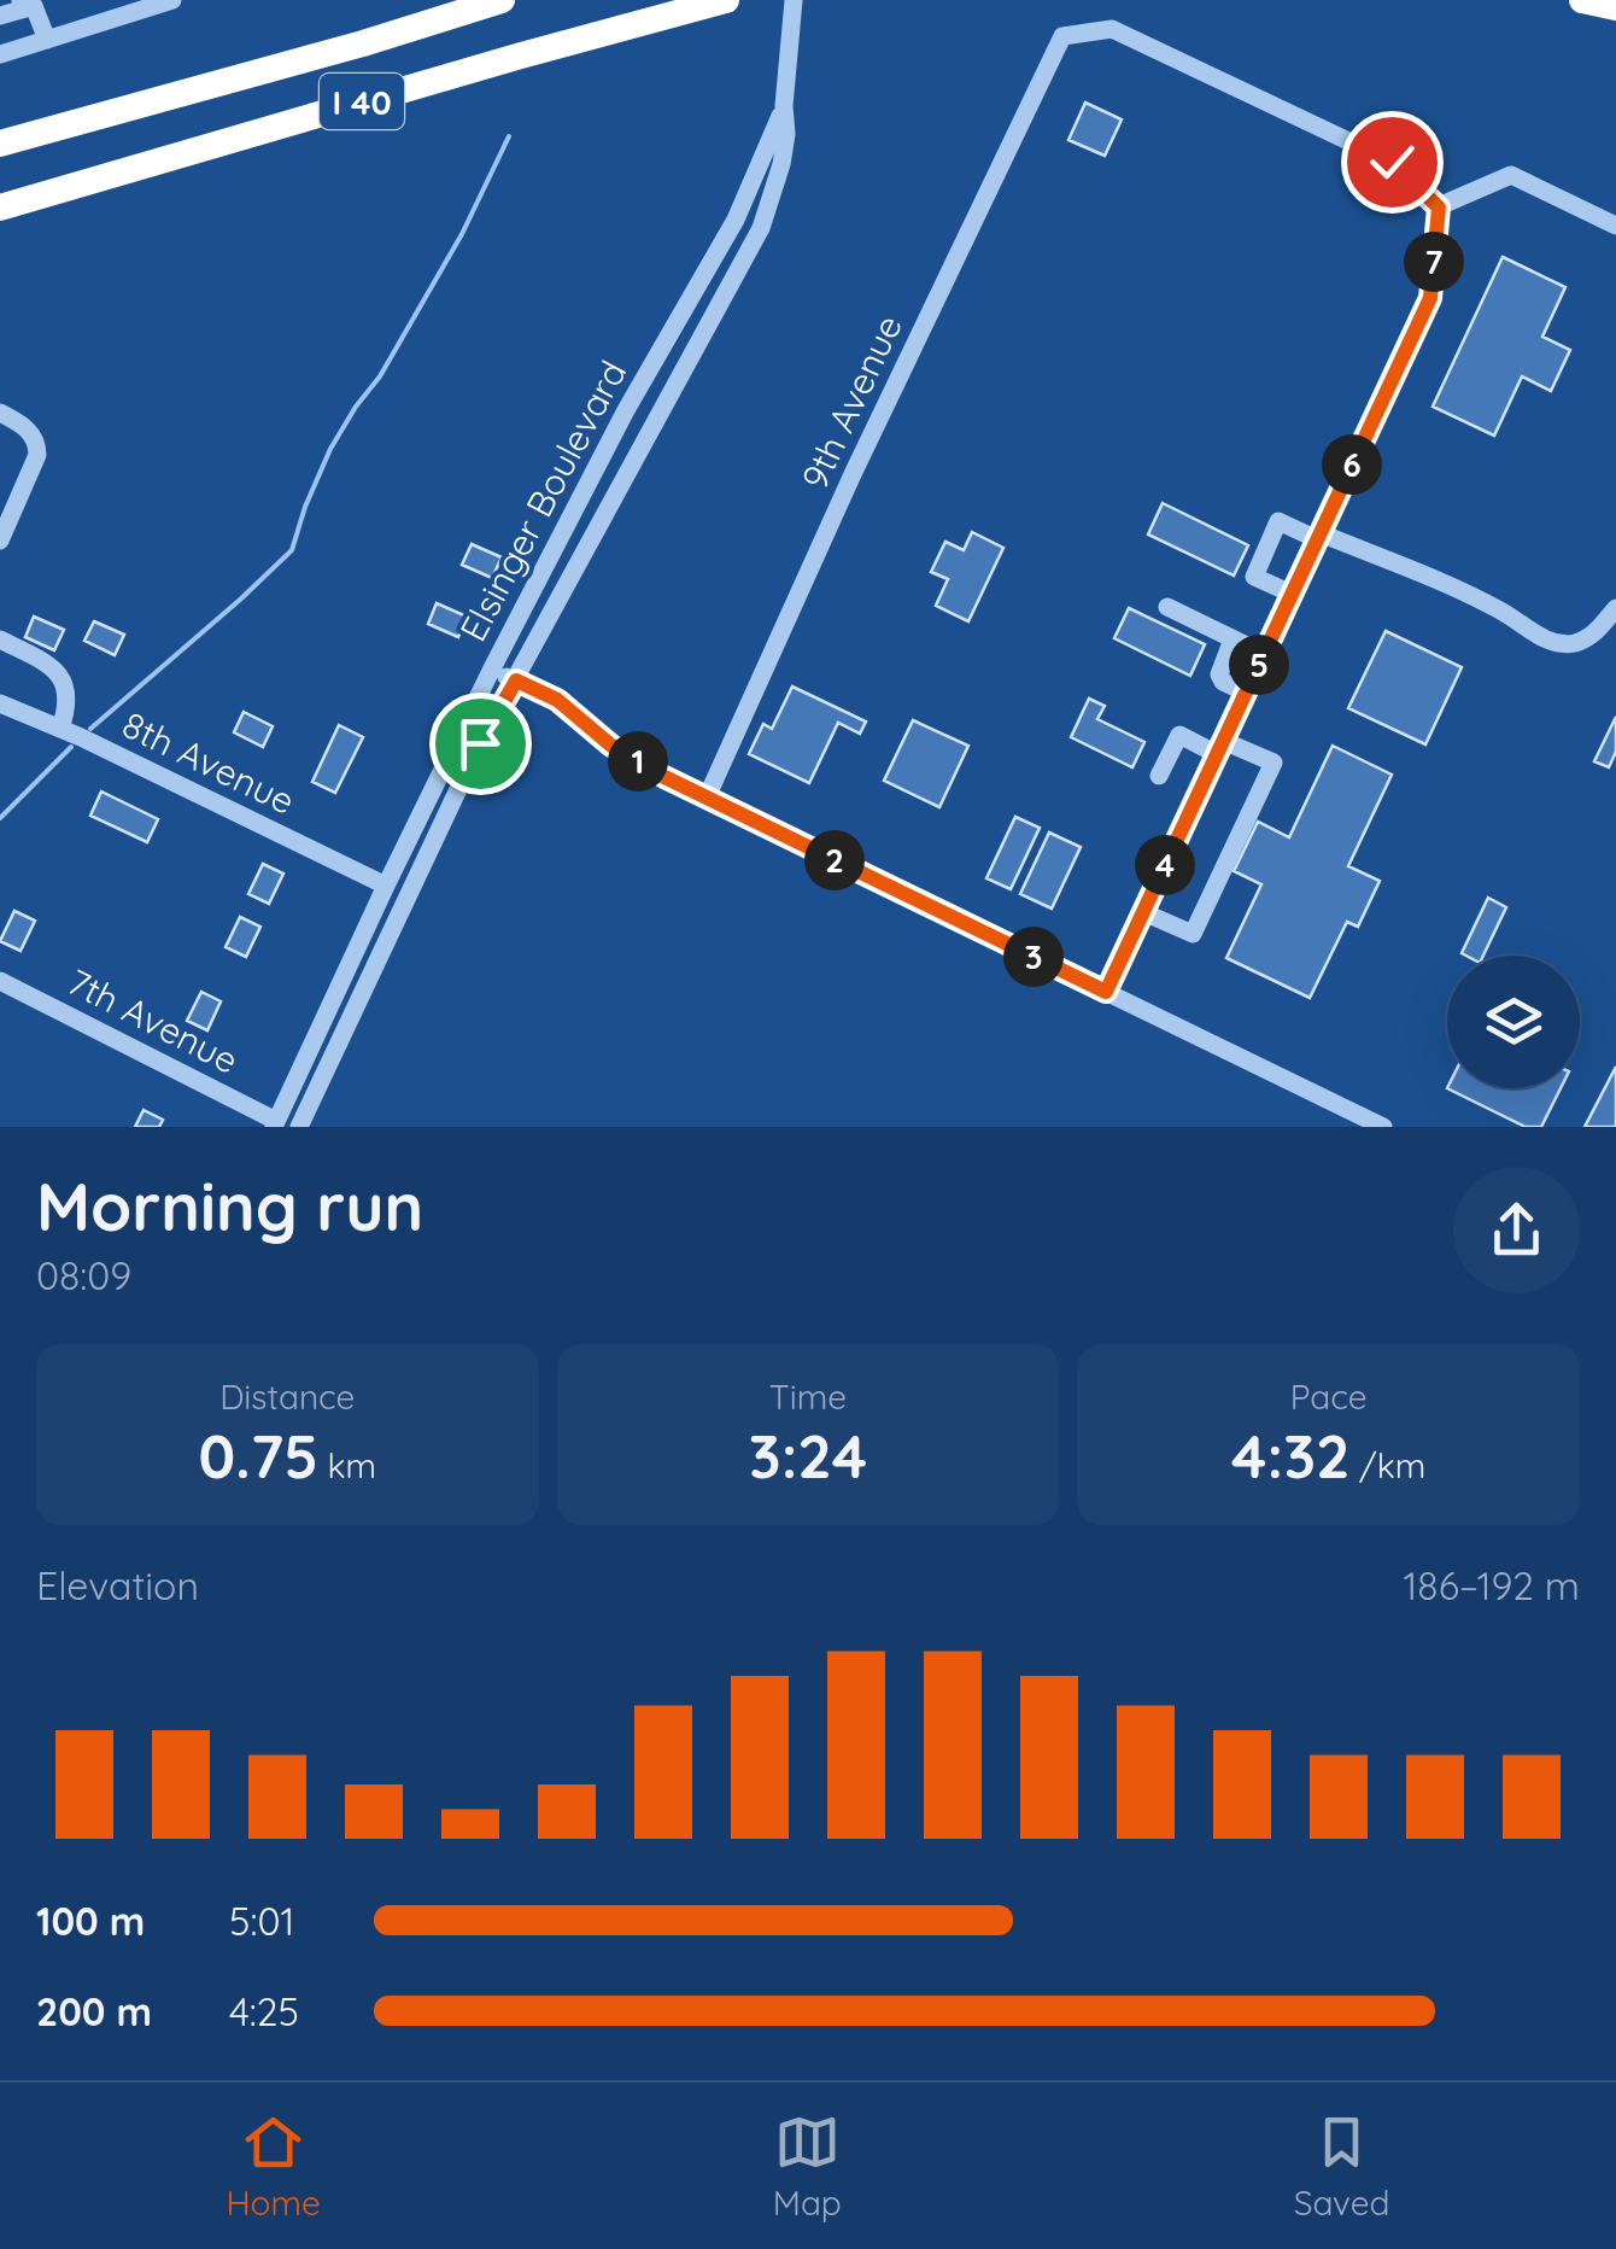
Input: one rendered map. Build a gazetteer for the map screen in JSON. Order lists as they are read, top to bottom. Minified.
{"streets":{"highway":["I 40"],"street":["9th Avenue","Elsinger Boulevard","8th Avenue","7th Avenue"]},"crossings":[["Elsinger Boulevard","8th Avenue"],["Elsinger Boulevard","7th Avenue"]],"page":{"pins":["7","6","5","1","2","4","3"],"heading":["Morning run","08:09"],"stats":[["Distance","0.75 km"],["Time","3:24"],["Pace","4:32 /km"]],"chart":["Elevation","186–192 m"],"list":[{"name":"100 m","note":"5:01"},{"name":"200 m","note":"4:25"}],"tabs":["Home","Map","Saved"]}}
